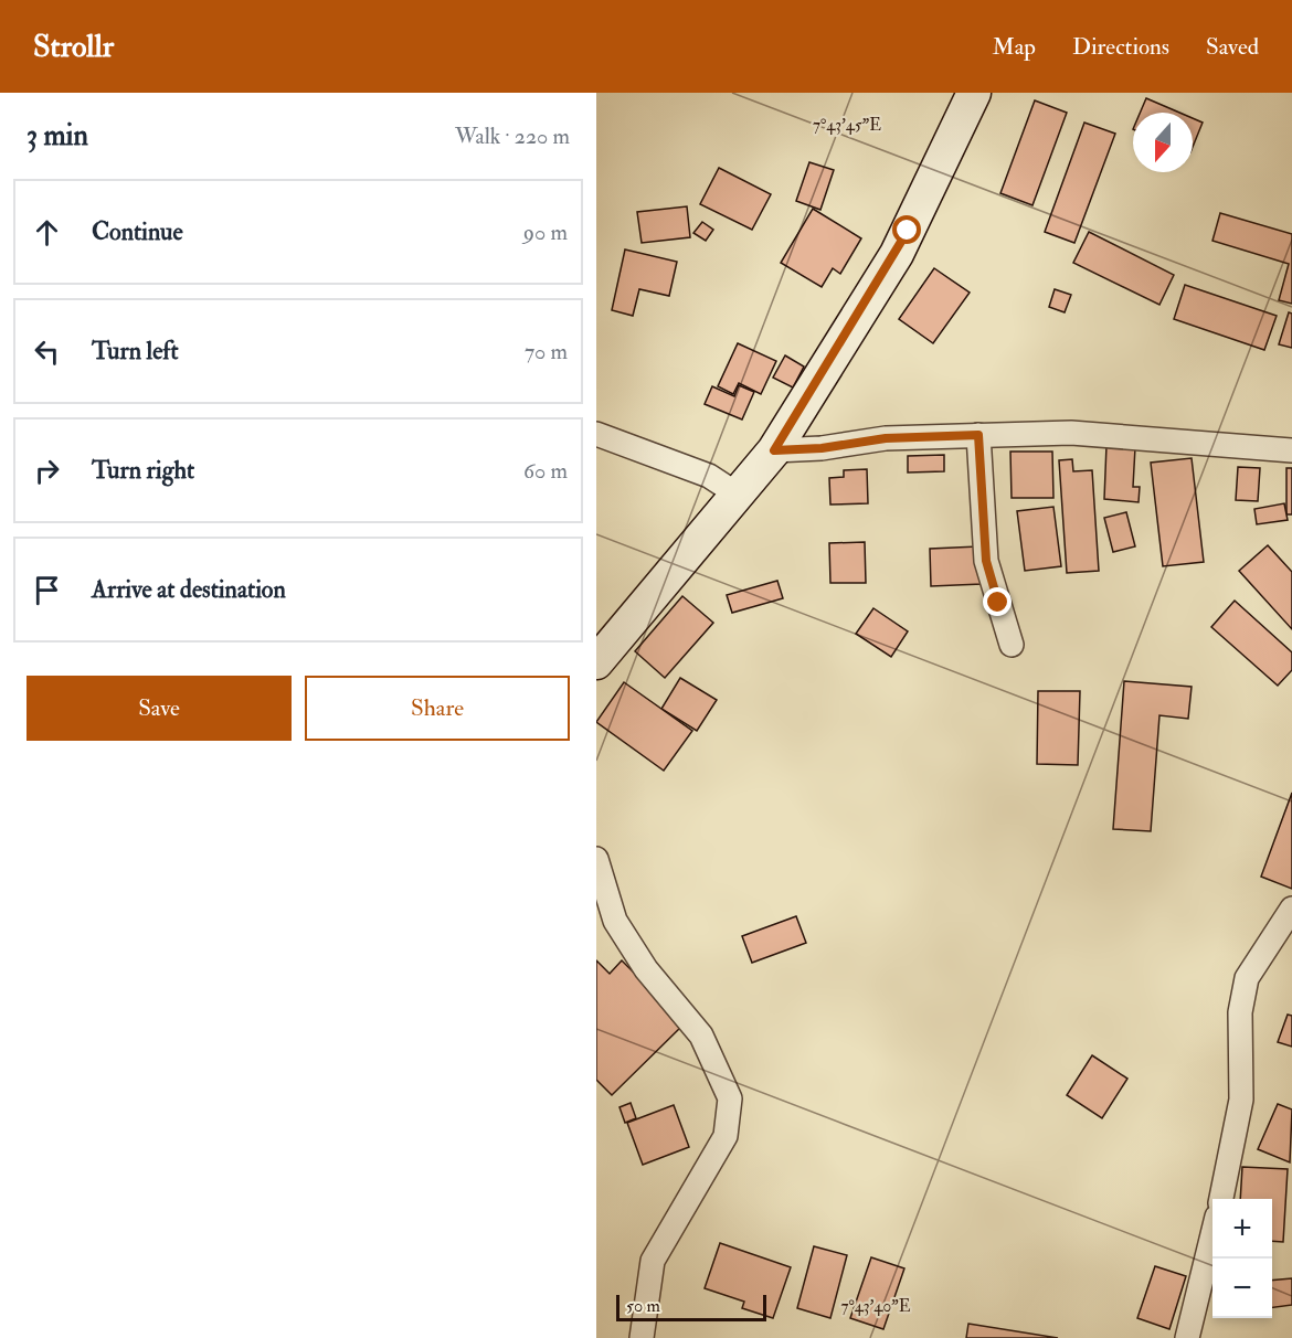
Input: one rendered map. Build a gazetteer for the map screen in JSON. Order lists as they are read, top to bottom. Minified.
{"scale_bar":"50 m","north":"bottom","page":{"header":"Strollr","nav":["Map","Directions","Saved"],"heading":["3 min","Walk · 220 m"],"list":[["Continue","90 m"],["Turn left","70 m"],["Turn right","60 m"],"Arrive at destination"],"buttons":["Save","Share"],"map_buttons":["+","−"],"scale":"50 m"},"coordinates":["7°43'45\"E","7°43'40\"E"]}
